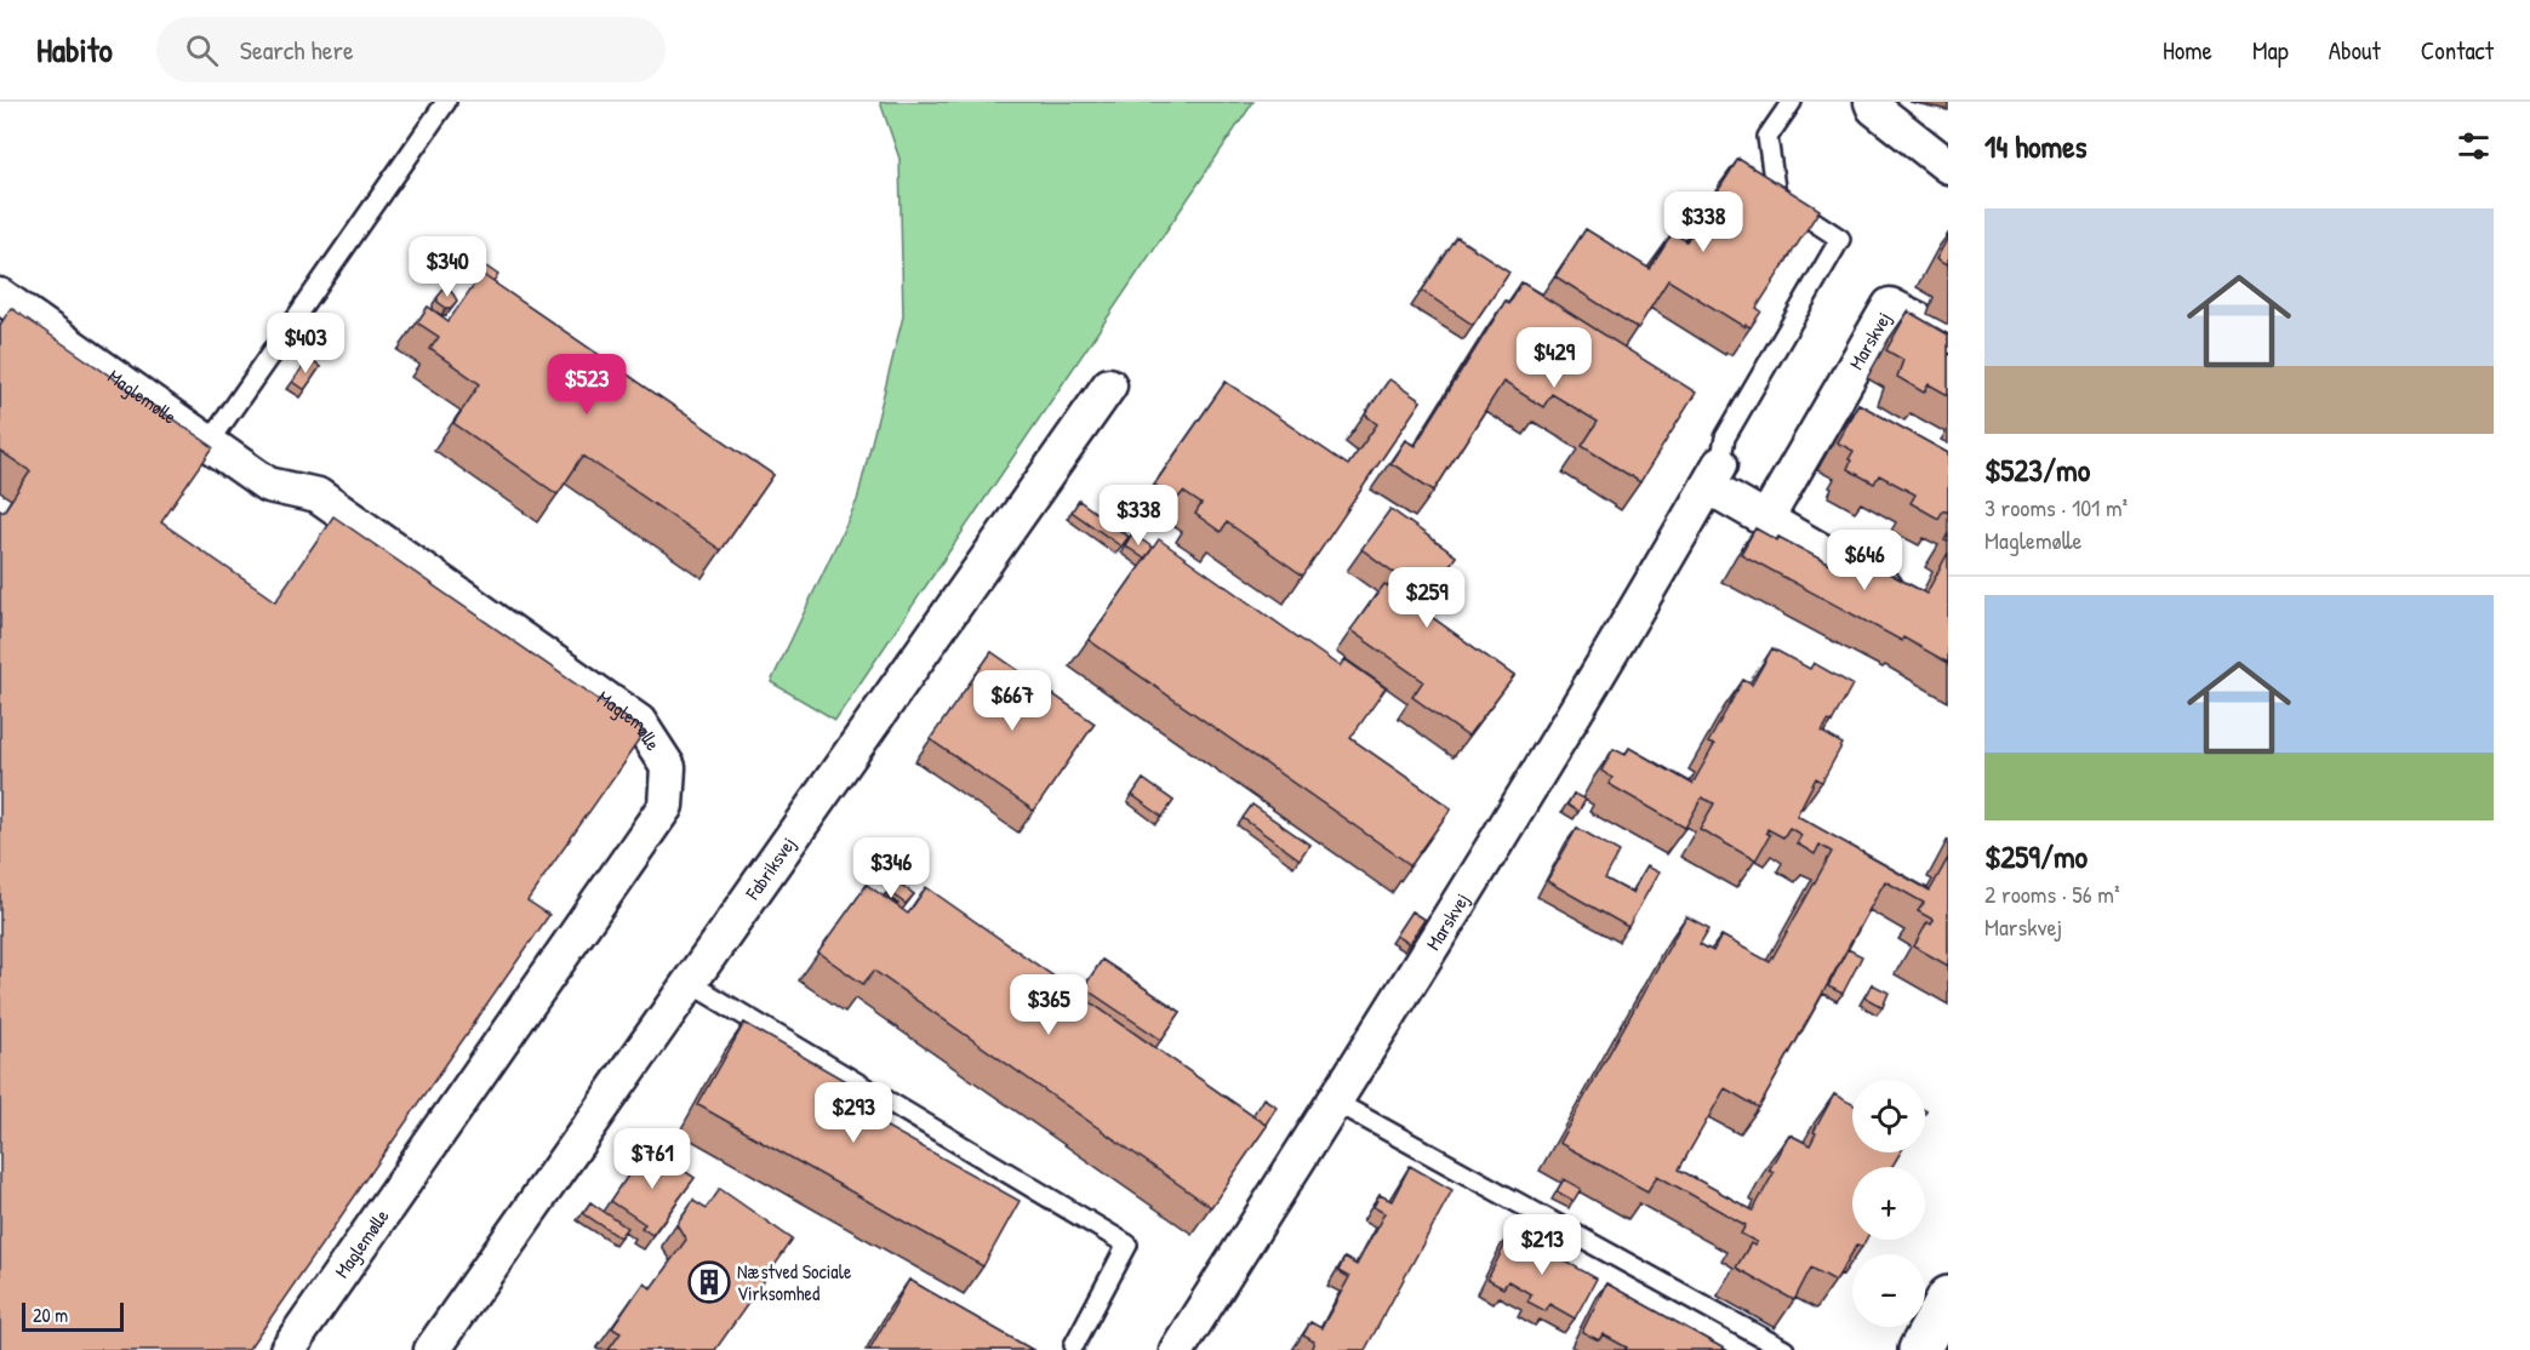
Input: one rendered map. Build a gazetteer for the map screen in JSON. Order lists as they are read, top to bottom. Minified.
{"streets":{"street":["Marskvej","Maglemølle","Fabriksvej"]},"places":{"building":["Næstved Sociale Virksomhed"]},"scale_bar":"20 m","page":{"header":"Habito","search":"Search here","nav":["Home","Map","About","Contact"],"heading":"14 homes","list":[{"name":"$523/mo","note":"3 rooms · 101 m² · Maglemølle"},{"name":"$259/mo","note":"2 rooms · 56 m² · Marskvej"}],"price":["$338","$340","$403","$429","$523","$338","$646","$259","$667","$346","$365","$293","$761","$213"],"map_buttons":["+","−"],"scale":"20 m"}}
